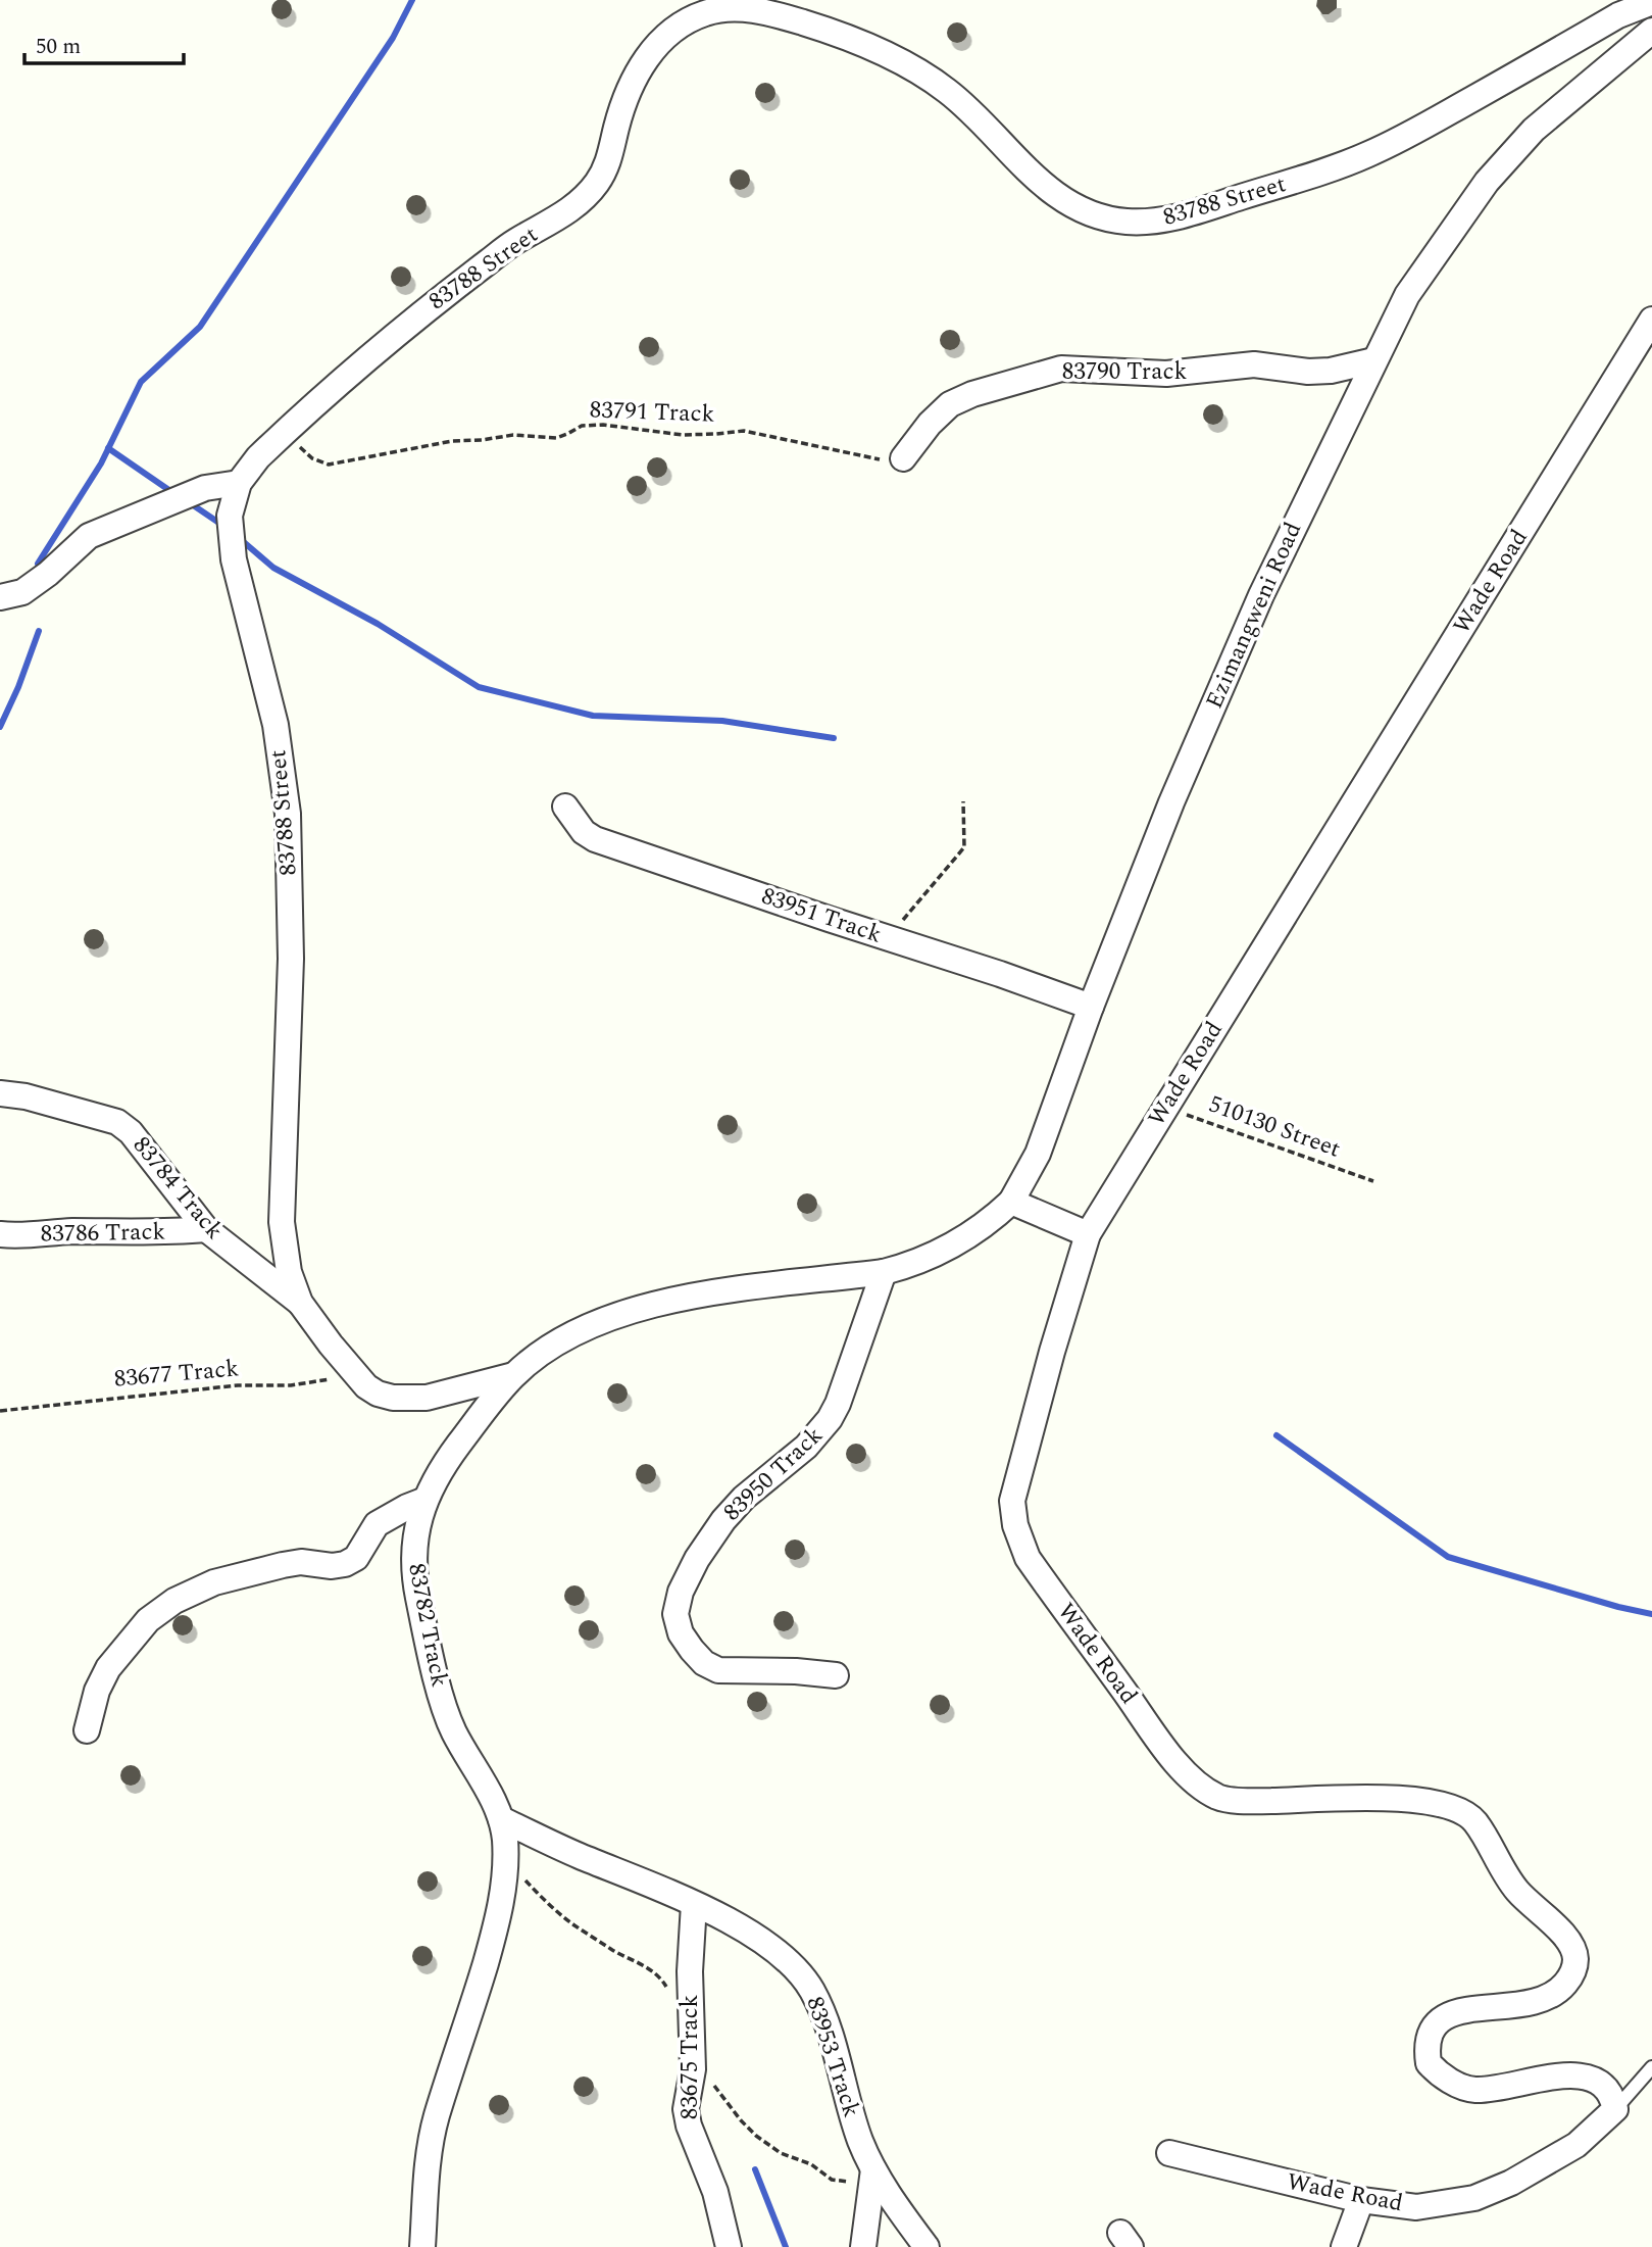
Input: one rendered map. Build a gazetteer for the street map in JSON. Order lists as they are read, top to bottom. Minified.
{"streets":{"street":["83788 Street","83790 Track","Wade Road","Ezimangweni Road","83951 Track","83784 Track","83786 Track","83950 Track","83782 Track","83675 Track","83953 Track"],"path":["83791 Track","510130 Street","83677 Track"]},"crossings":[["83788 Street","83791 Track"],["83788 Street","83784 Track"],["83788 Street","83677 Track"],["83788 Street","83782 Track"],["83790 Track","83791 Track"],["83790 Track","Ezimangweni Road"],["Wade Road","510130 Street"],["Ezimangweni Road","83951 Track"],["Ezimangweni Road","83782 Track"],["83784 Track","83786 Track"],["83950 Track","83782 Track"],["83782 Track","83953 Track"],["83675 Track","83953 Track"]],"scale_bar":"50 m"}
